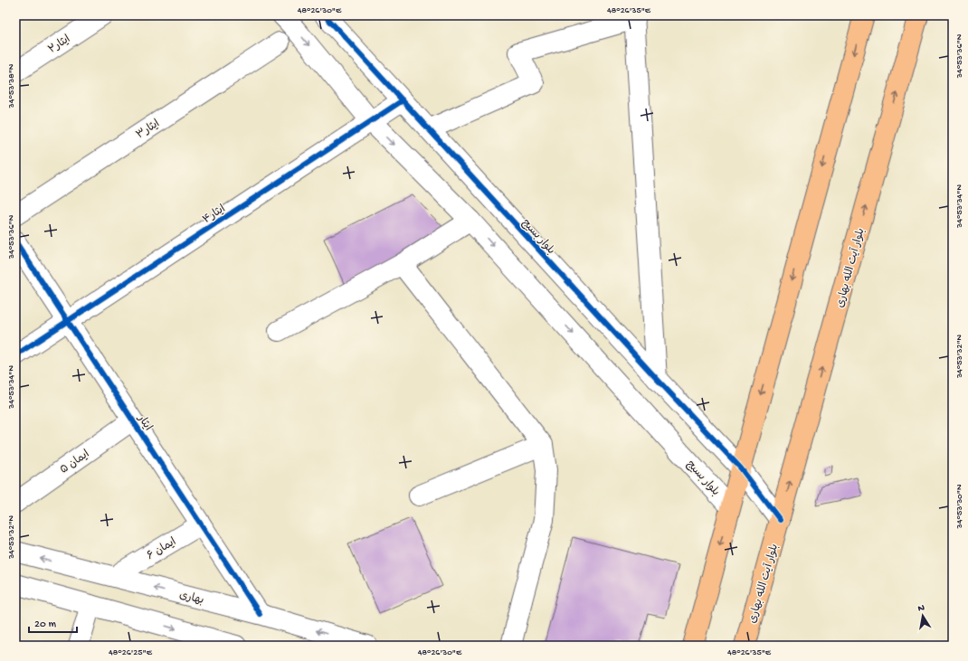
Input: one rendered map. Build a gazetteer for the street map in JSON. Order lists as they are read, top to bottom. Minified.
{"streets":{"main road":["بلوار آیت الله بهاری"],"street":["ایثار۲","ایثار۳","ایثار۴","بلوار بسیج","ایثار","ایمان ۵","ایمان ۶","بهاری"]},"crossings":[["ایثار۴","بلوار بسیج"],["ایثار۴","ایثار"],["ایثار","ایمان ۵"],["ایثار","ایمان ۶"],["ایثار","بهاری"]],"scale_bar":"20 m","north":"top","coordinates":["48°26'30\"E","48°26'35\"E","34°53'36\"N","34°53'38\"N","34°53'34\"N","34°53'32\"N","34°53'30\"N","48°26'25\"E"]}
